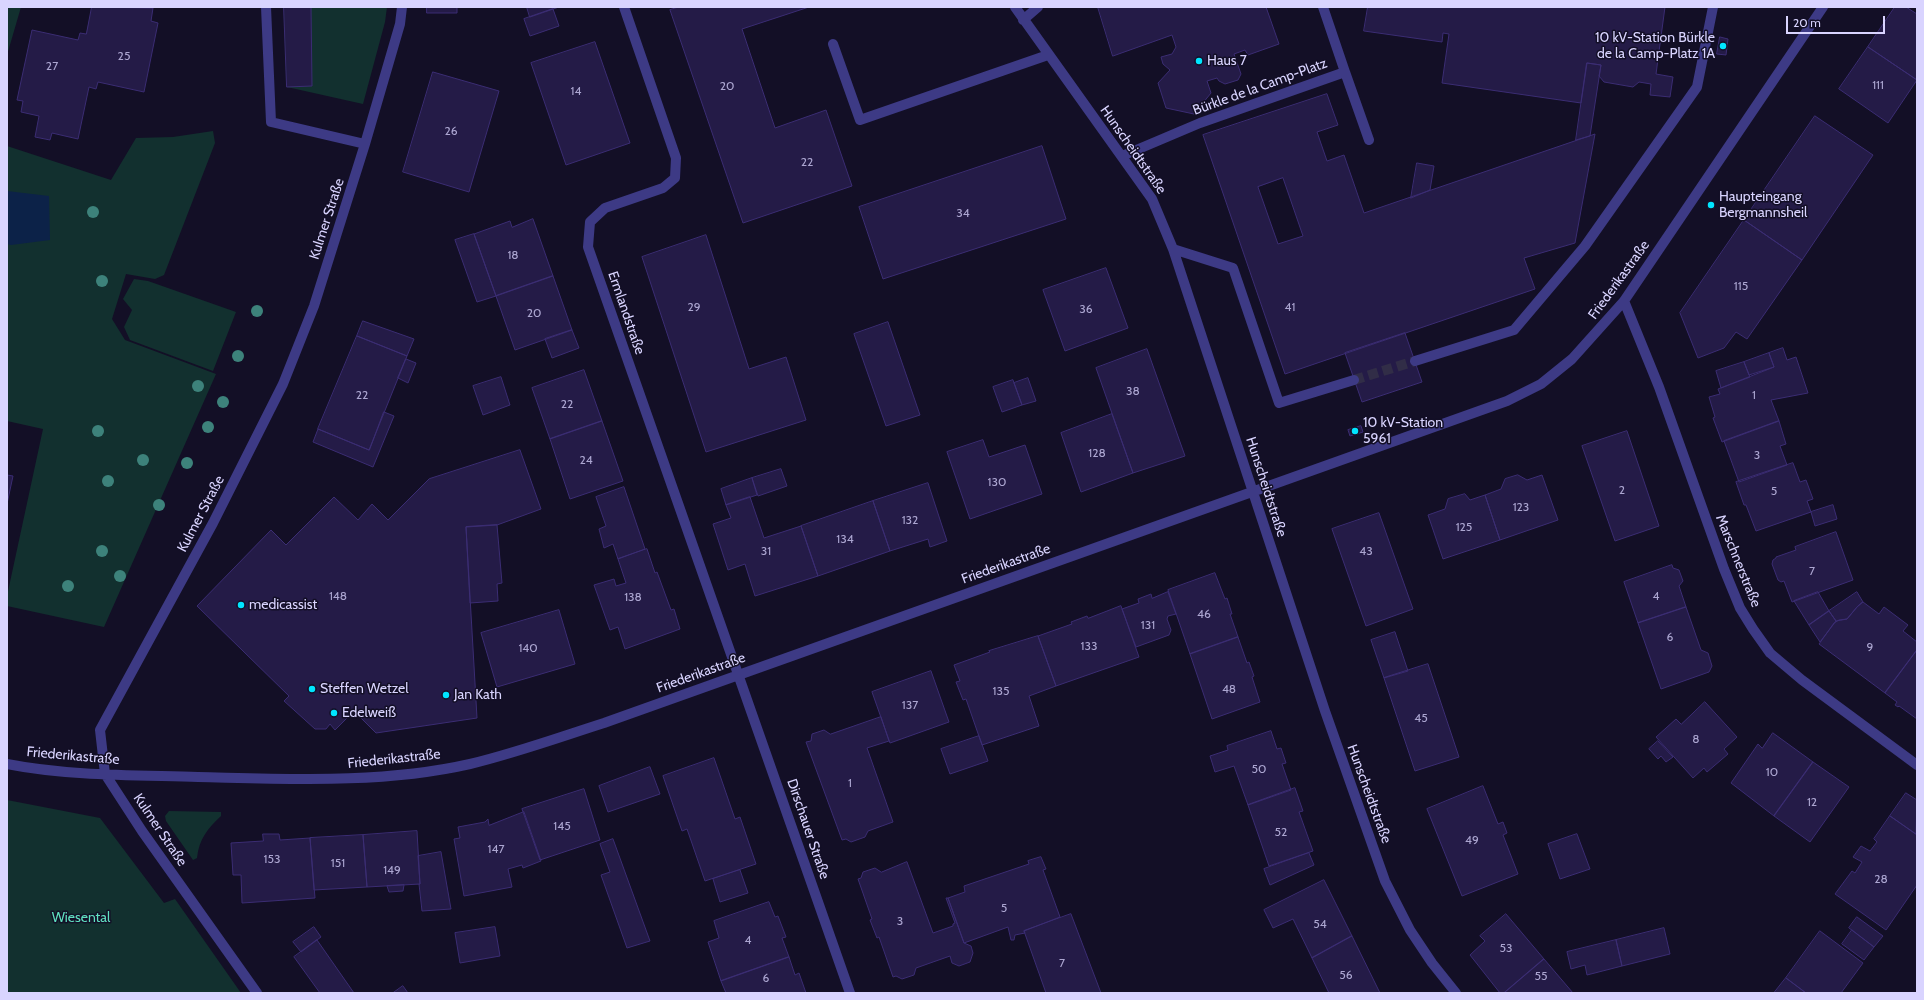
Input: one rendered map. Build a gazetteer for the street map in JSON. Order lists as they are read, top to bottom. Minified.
{"streets":{"street":["Bürkle de la Camp-Platz","Hunscheidtstraße","Kulmer Straße","Friederikastraße","Ermlandstraße","Marschnerstraße","Dirschauer Straße"]},"crossings":[["Bürkle de la Camp-Platz","Hunscheidtstraße"],["Hunscheidtstraße","Friederikastraße"],["Kulmer Straße","Friederikastraße"],["Friederikastraße","Ermlandstraße"],["Friederikastraße","Marschnerstraße"],["Friederikastraße","Dirschauer Straße"],["Ermlandstraße","Dirschauer Straße"]],"parks":["Wiesental"],"places":["10 kV-Station Bürkle de la Camp-Platz 1A","Haus 7","Haupteingang Bergmannsheil","10 kV-Station 5961","medicassist","Steffen Wetzel","Jan Kath","Edelweiß"],"house_numbers":["25","27","111","20","14","26","22","34","18","115","29","41","36","20","38","22","1","22","128","3","24","130","2","5","123","132","125","134","31","43","7","148","4","138","46","131","6","133","9","140","48","135","137","45","8","50","10","1","12","145","52","49","147","153","151","149","28","5","3","54","4","53","7","56","55","6"],"scale_bar":"20 m"}
